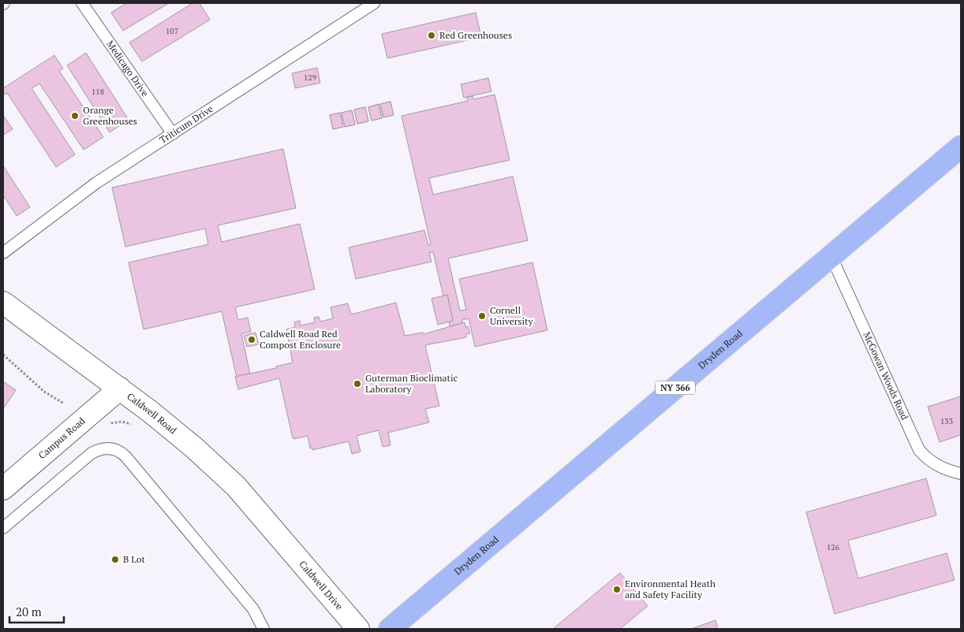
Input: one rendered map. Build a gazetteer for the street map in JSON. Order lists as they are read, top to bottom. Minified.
{"streets":{"main road":["Dryden Road","NY 366"],"street":["Caldwell Road","Campus Road","Caldwell Drive"],"lane":["Medicago Drive","Triticum Drive","McGowan Woods Road"]},"crossings":[["Medicago Drive","Triticum Drive"],["Dryden Road","McGowan Woods Road"],["Caldwell Road","Campus Road"],["Caldwell Road","Caldwell Drive"]],"places":["Red Greenhouses","Orange Greenhouses","Cornell University","Caldwell Road Red Compost Enclosure","Guterman Bioclimatic Laboratory","B Lot","Environmental Heath and Safety Facility"],"house_numbers":["107","129","118","133","126"],"scale_bar":"20 m"}
